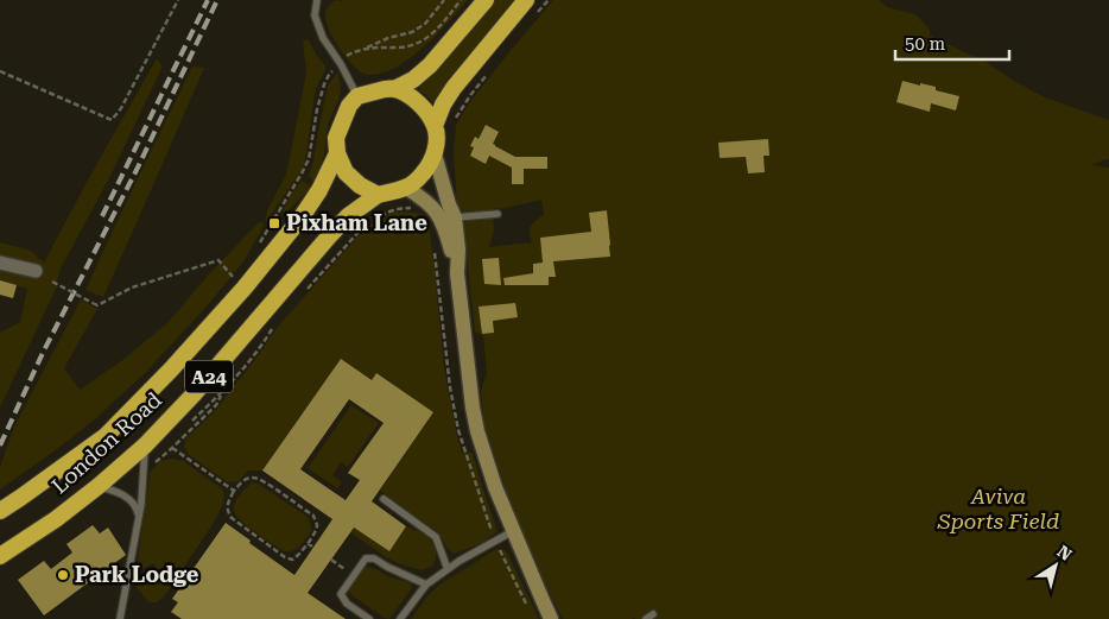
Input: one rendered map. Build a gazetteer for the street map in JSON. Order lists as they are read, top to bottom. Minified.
{"streets":{"highway":["A24","London Road"]},"parks":["Aviva Sports Field"],"places":{"transit":["Pixham Lane"],"other":["Park Lodge"]},"scale_bar":"50 m","north":"top right"}
